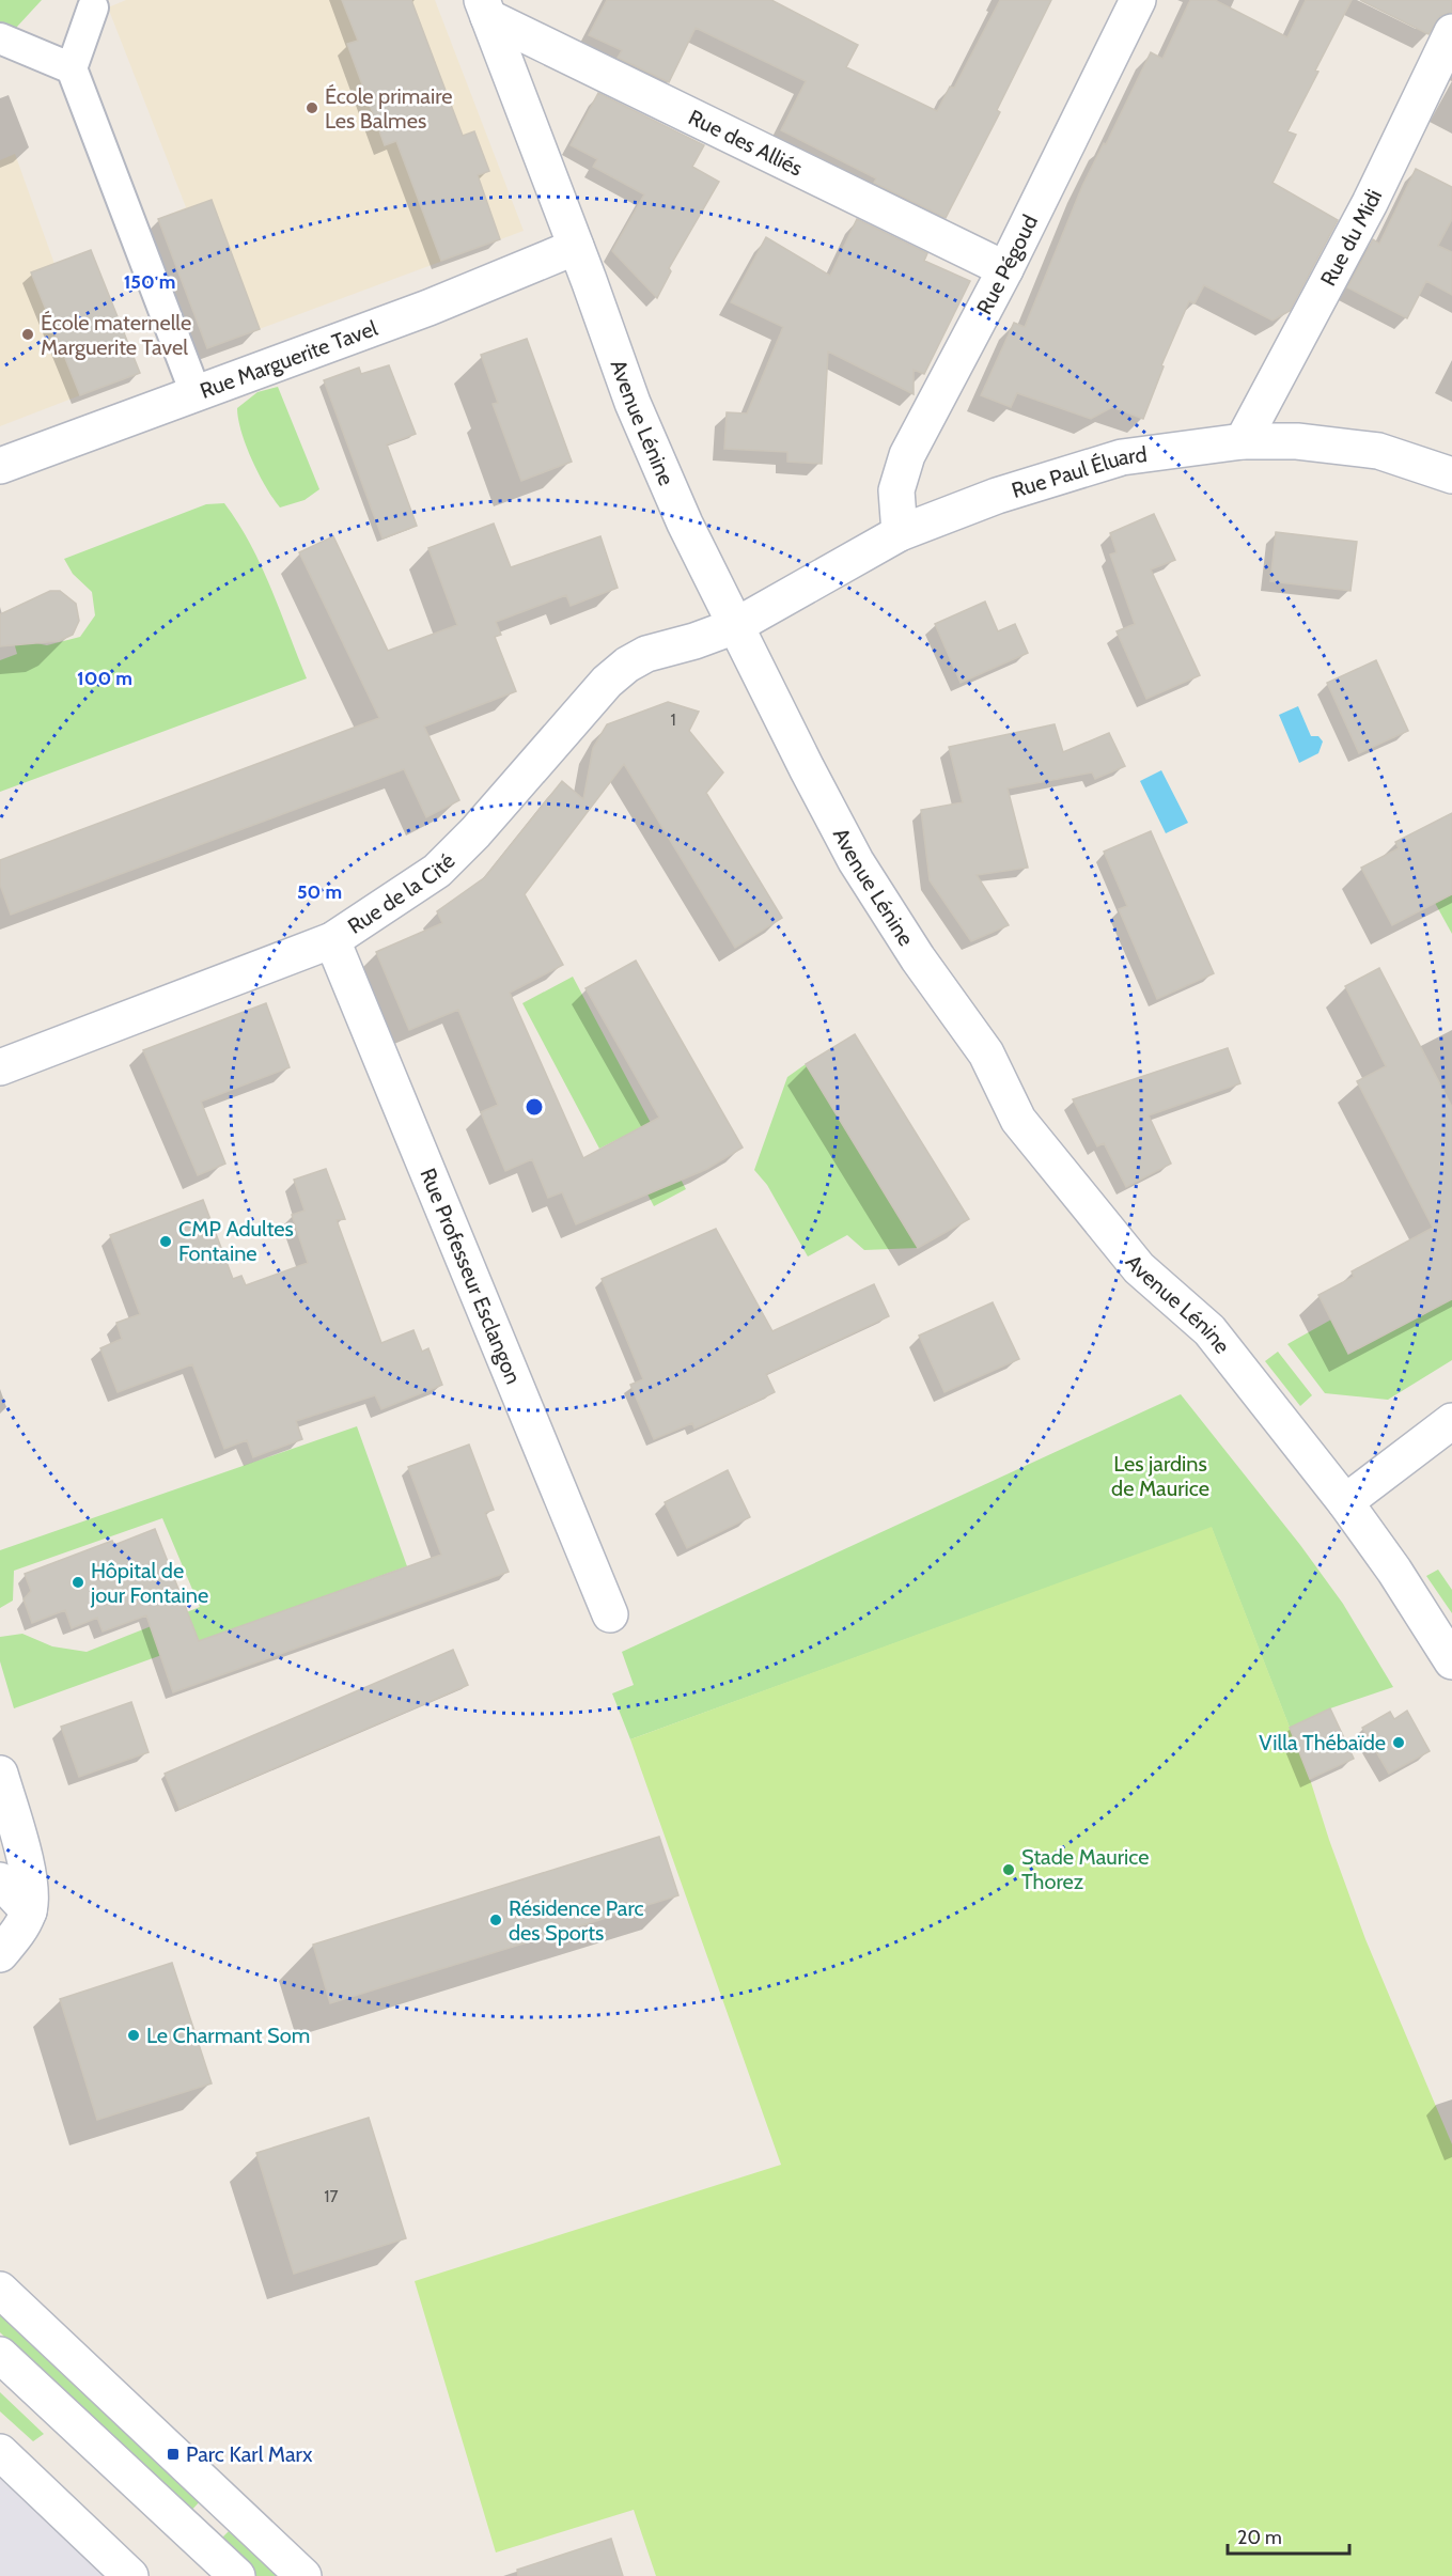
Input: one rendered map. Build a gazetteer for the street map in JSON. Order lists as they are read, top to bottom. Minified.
{"streets":{"street":["Rue des Alliés","Rue du Midi","Rue Pégoud","Rue Marguerite Tavel","Avenue Lénine","Rue Paul Éluard","Rue de la Cité","Rue Professeur Esclangon"]},"crossings":[["Rue des Alliés","Rue Pégoud"],["Rue des Alliés","Avenue Lénine"],["Rue du Midi","Rue Paul Éluard"],["Rue Pégoud","Rue Paul Éluard"],["Rue Marguerite Tavel","Avenue Lénine"],["Avenue Lénine","Rue Paul Éluard"],["Avenue Lénine","Rue de la Cité"],["Rue Paul Éluard","Rue de la Cité"],["Rue de la Cité","Rue Professeur Esclangon"]],"parks":["Les jardins de Maurice"],"places":{"other":["École primaire Les Balmes","École maternelle Marguerite Tavel","CMP Adultes Fontaine","Hôpital de jour Fontaine","Villa Thébaïde","Stade Maurice Thorez","Résidence Parc des Sports","Le Charmant Som"],"transit":["Parc Karl Marx"]},"house_numbers":["1","17"],"scale_bar":"20 m","rings":["150 m","100 m","50 m"]}
